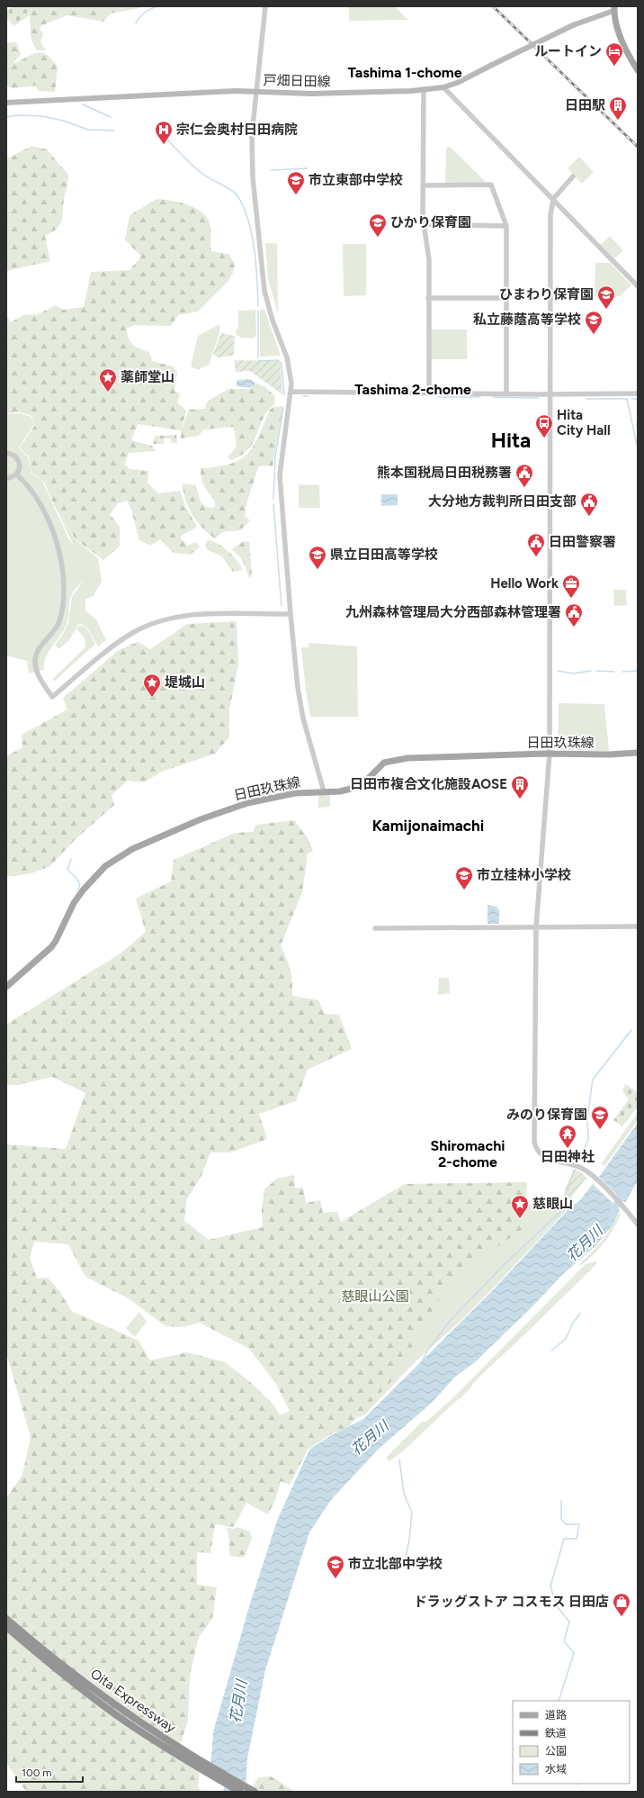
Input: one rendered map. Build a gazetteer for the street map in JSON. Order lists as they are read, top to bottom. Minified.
{"streets":{"highway":["Oita Expressway"],"main road":["戸畑日田線","日田玖珠線"]},"districts":["Tashima 1-chome","Tashima 2-chome","Hita","Kamijonaimachi","Shiromachi 2-chome"],"water":["花月川"],"parks":["慈眼山公園"],"places":{"hotel":["ルートイン"],"building":["日田駅","日田市複合文化施設AOSE"],"hospital":["宗仁会奥村日田病院"],"school or university":["市立東部中学校","ひかり保育園","ひまわり保育園","私立藤蔭高等学校","県立日田高等学校","市立桂林小学校","みのり保育園","市立北部中学校"],"place":["薬師堂山","堤城山","慈眼山"],"bus stop":["Hita City Hall"],"public building":["熊本国税局日田税務署","大分地方裁判所日田支部","日田警察署","九州森林管理局大分西部森林管理署"],"office":["Hello Work"],"temple":["日田神社"],"shop":["ドラッグストア コスモス 日田店"]},"legend":["道路","鉄道","公園","水域"],"scale_bar":"100 m"}
